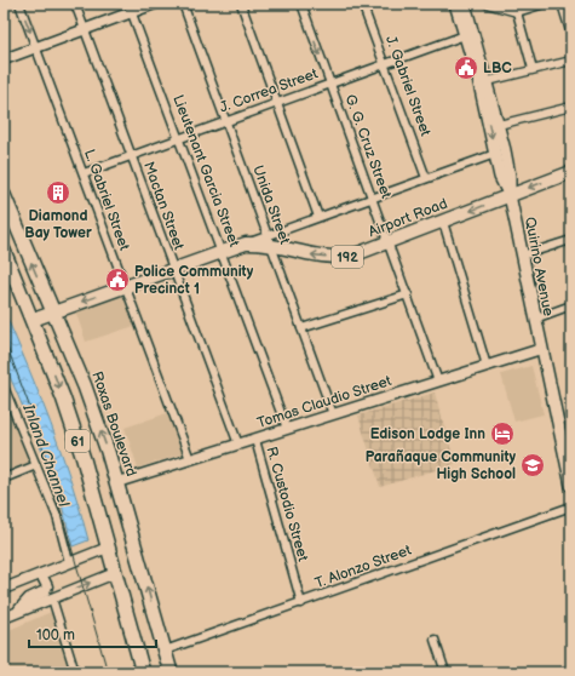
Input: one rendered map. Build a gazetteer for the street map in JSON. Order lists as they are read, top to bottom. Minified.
{"streets":{"highway":["Roxas Boulevard","61"],"main road":["Airport Road","192","Quirino Avenue"],"street":["J. Gabriel Street","J. Correa Street","G. G. Cruz Street","Lieutenant Garcia Street","L. Gabriel Street","Unida Street","Mactan Street","Tomas Claudio Street","R. Custodio Street","T. Alonzo Street"]},"crossings":[["J. Gabriel Street","J. Correa Street"],["J. Correa Street","G. G. Cruz Street"],["J. Correa Street","Lieutenant Garcia Street"],["J. Correa Street","L. Gabriel Street"],["J. Correa Street","Unida Street"],["J. Correa Street","Mactan Street"],["J. Correa Street","Quirino Avenue"],["G. G. Cruz Street","Airport Road"],["G. G. Cruz Street","Tomas Claudio Street"],["Lieutenant Garcia Street","Airport Road"],["Lieutenant Garcia Street","Tomas Claudio Street"],["L. Gabriel Street","Airport Road"],["L. Gabriel Street","Tomas Claudio Street"],["Unida Street","Airport Road"],["Unida Street","Tomas Claudio Street"],["Mactan Street","Airport Road"],["Mactan Street","Tomas Claudio Street"],["Airport Road","Quirino Avenue"],["Airport Road","Roxas Boulevard"],["Airport Road","61"],["Quirino Avenue","Tomas Claudio Street"],["Tomas Claudio Street","Roxas Boulevard"],["Tomas Claudio Street","R. Custodio Street"],["Roxas Boulevard","T. Alonzo Street"],["R. Custodio Street","T. Alonzo Street"]],"one_way":["Airport Road"],"water":["Inland Channel"],"places":{"public building":["LBC","Police Community Precinct 1"],"building":["Diamond Bay Tower"],"hotel":["Edison Lodge Inn"],"school or university":["Parañaque Community High School"]},"scale_bar":"100 m"}
